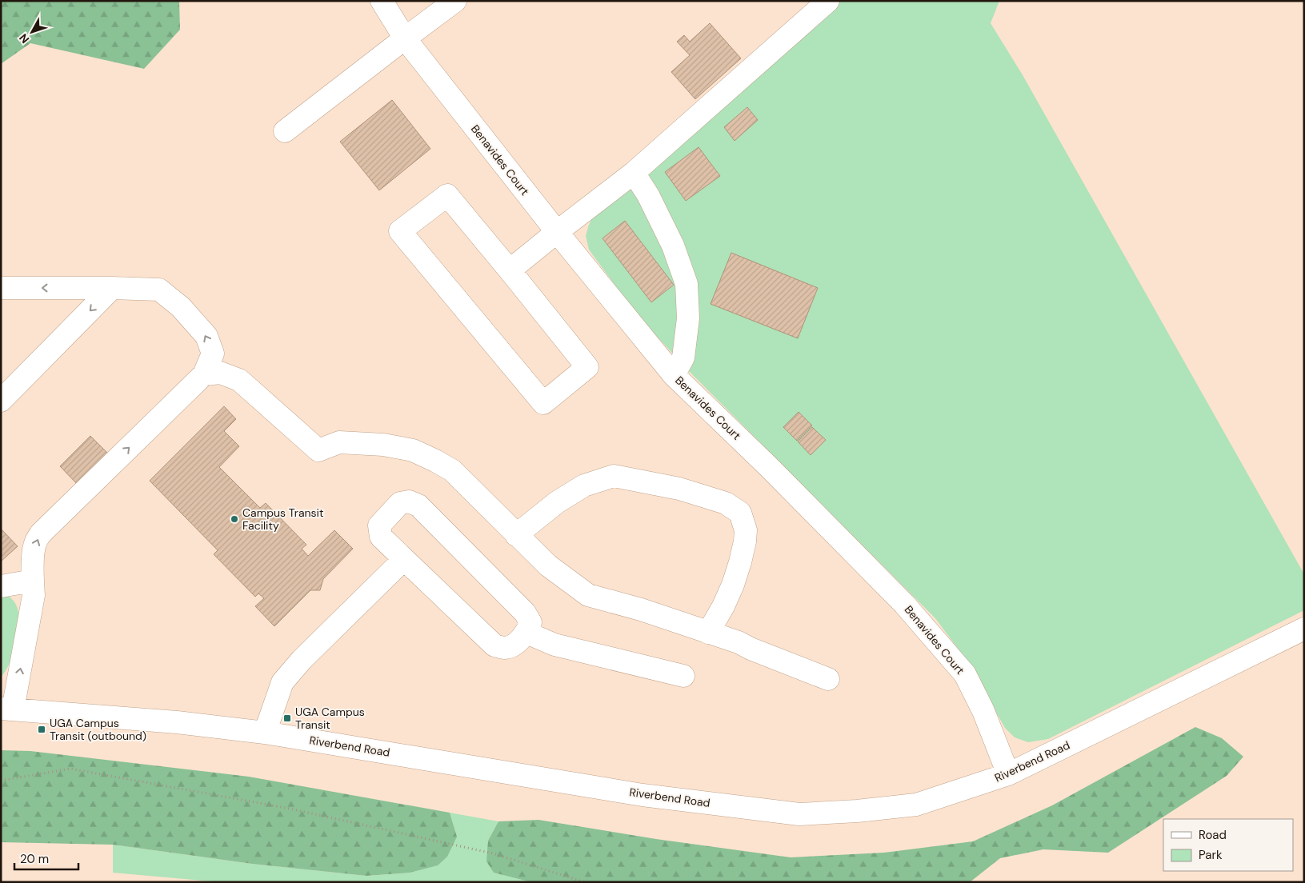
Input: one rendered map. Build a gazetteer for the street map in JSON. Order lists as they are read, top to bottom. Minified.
{"streets":{"street":["Benavides Court","Riverbend Road"]},"crossings":[["Benavides Court","Riverbend Road"]],"places":{"other":["Campus Transit Facility"],"transit":["UGA Campus Transit","UGA Campus Transit (outbound)"]},"legend":["Road","Park"],"scale_bar":"20 m","north":"bottom left"}
